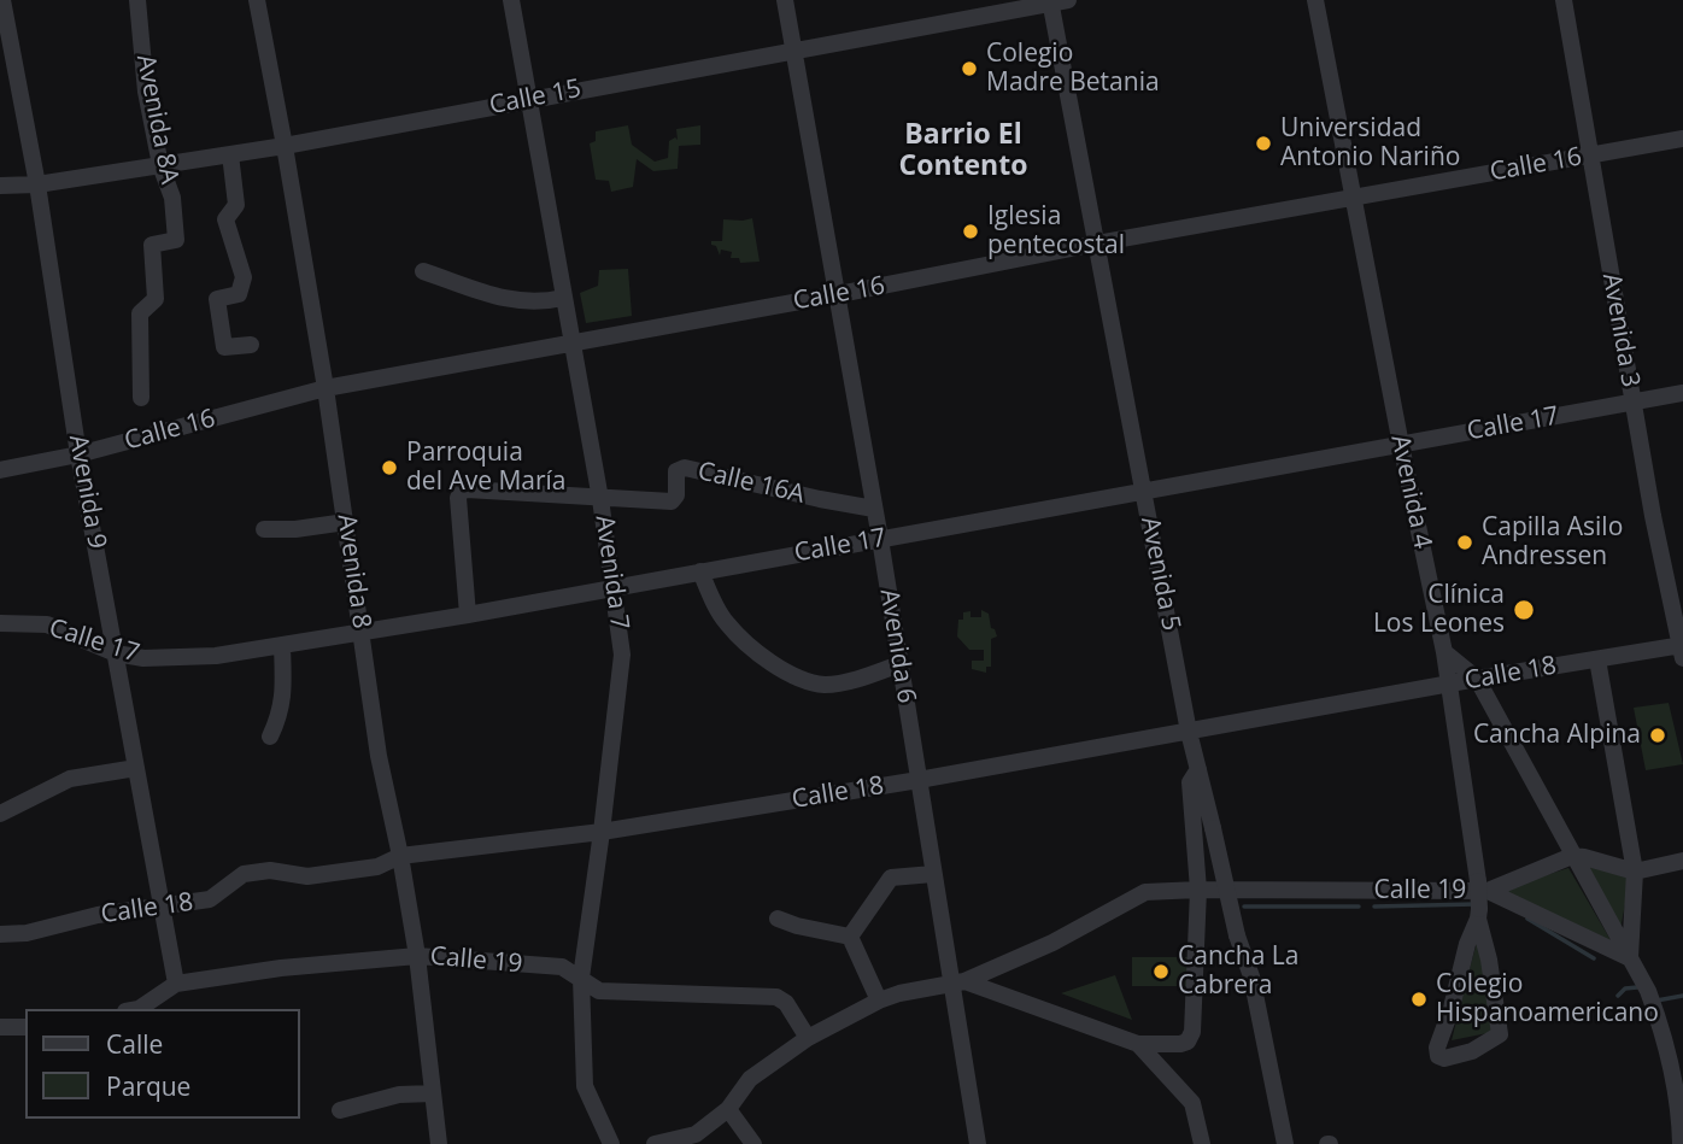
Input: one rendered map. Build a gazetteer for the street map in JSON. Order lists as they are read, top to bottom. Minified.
{"streets":{"street":["Calle 15","Avenida 8A","Calle 16","Avenida 3","Calle 17","Calle 16A","Avenida 9","Avenida 4","Avenida 8","Avenida 7","Avenida 5","Avenida 6","Calle 18","Calle 19"]},"crossings":[["Calle 15","Avenida 8A"],["Calle 15","Avenida 9"],["Calle 15","Avenida 8"],["Calle 15","Avenida 7"],["Calle 15","Avenida 5"],["Calle 15","Avenida 6"],["Calle 16","Avenida 3"],["Calle 16","Avenida 9"],["Calle 16","Avenida 4"],["Calle 16","Avenida 8"],["Calle 16","Avenida 7"],["Calle 16","Avenida 5"],["Calle 16","Avenida 6"],["Avenida 3","Calle 17"],["Avenida 3","Calle 18"],["Calle 17","Calle 16A"],["Calle 17","Avenida 9"],["Calle 17","Avenida 4"],["Calle 17","Avenida 8"],["Calle 17","Avenida 7"],["Calle 17","Avenida 5"],["Calle 17","Avenida 6"],["Calle 16A","Avenida 7"],["Calle 16A","Avenida 6"],["Avenida 9","Calle 18"],["Avenida 9","Calle 19"],["Avenida 4","Calle 18"],["Avenida 4","Calle 19"],["Avenida 8","Calle 18"],["Avenida 8","Calle 19"],["Avenida 7","Calle 18"],["Avenida 7","Calle 19"],["Avenida 5","Calle 18"],["Avenida 6","Calle 18"],["Avenida 6","Calle 19"]],"districts":["Barrio El Contento"],"places":["Colegio Madre Betania","Universidad Antonio Nariño","Iglesia pentecostal","Parroquia del Ave María","Capilla Asilo Andressen","Clínica Los Leones","Cancha Alpina","Cancha La Cabrera","Colegio Hispanoamericano"],"legend":["Calle","Parque"]}
